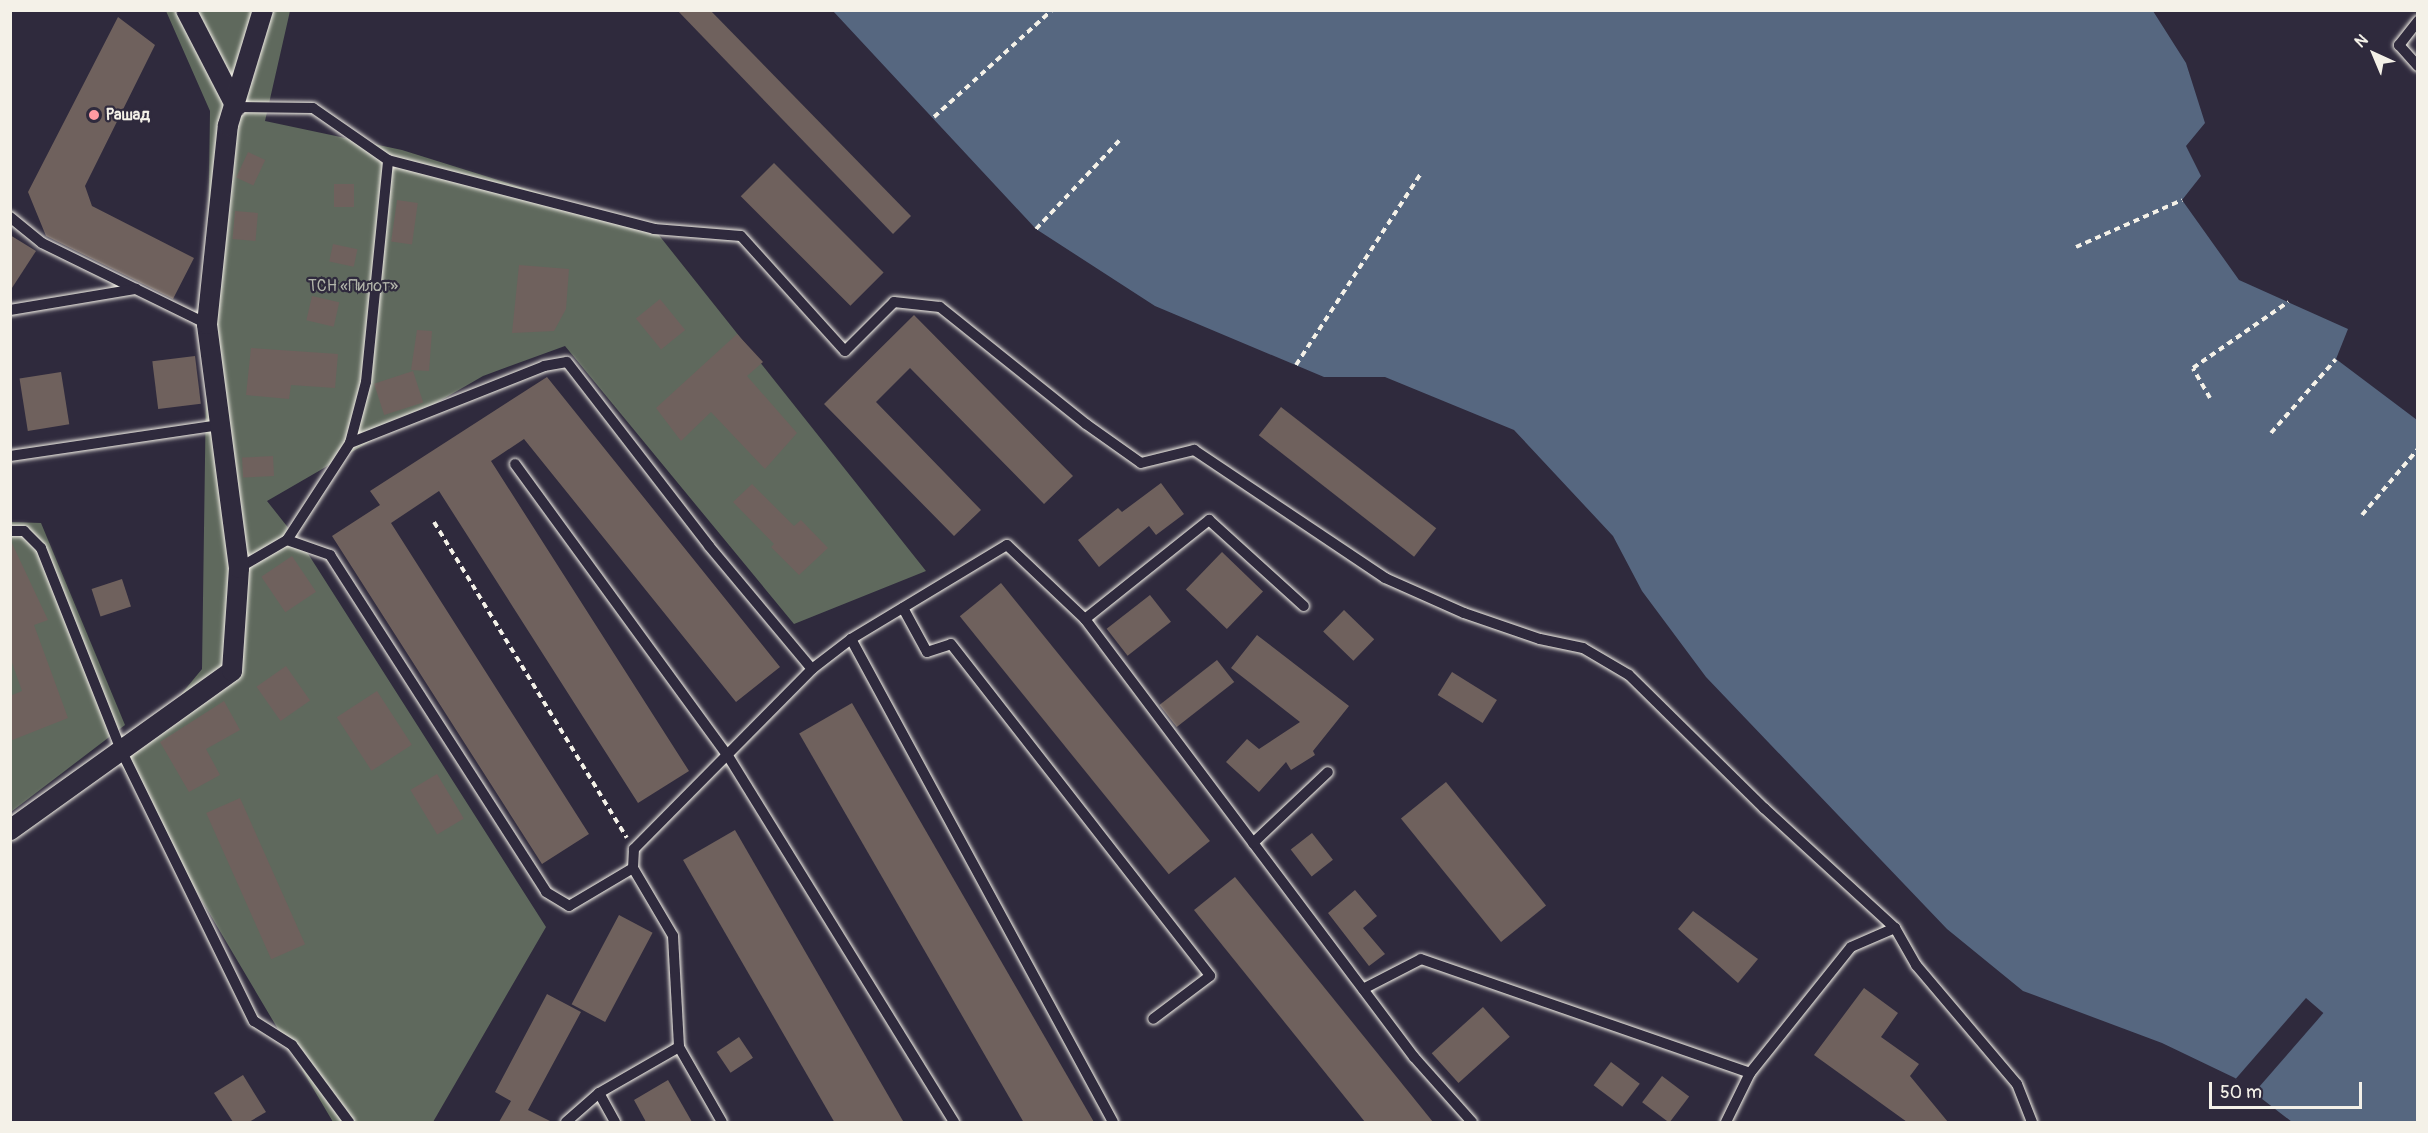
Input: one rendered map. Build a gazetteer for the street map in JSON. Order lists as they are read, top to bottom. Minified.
{"parks":["ТСН «Пилот»"],"places":["Рашад"],"scale_bar":"50 m","north":"top left"}
